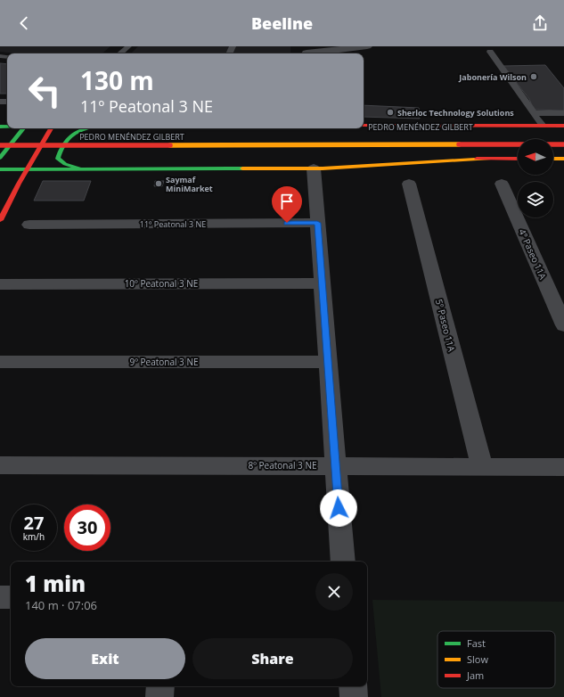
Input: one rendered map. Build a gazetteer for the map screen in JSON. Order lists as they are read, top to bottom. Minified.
{"streets":{"main road":["PEDRO MENÉNDEZ GILBERT"],"street":["11º Peatonal 3 NE","4º Paseo 11A","10º Peatonal 3 NE","5º Paseo 11A","9º Peatonal 3 NE","8º Peatonal 3 NE"]},"crossings":[["5º Paseo 11A","8º Peatonal 3 NE"]],"places":["Jabonería Wilson","Sherloc Technology Solutions","Saymaf MiniMarket"],"legend":["Fast","Slow","Jam"],"north":"left","page":{"header":"Beeline","turn":["130 m","11º Peatonal 3 NE"],"speed":"27 km/h","limit":"30","heading":["1 min","140 m · 07:06"],"buttons":["Exit","Share"]}}
